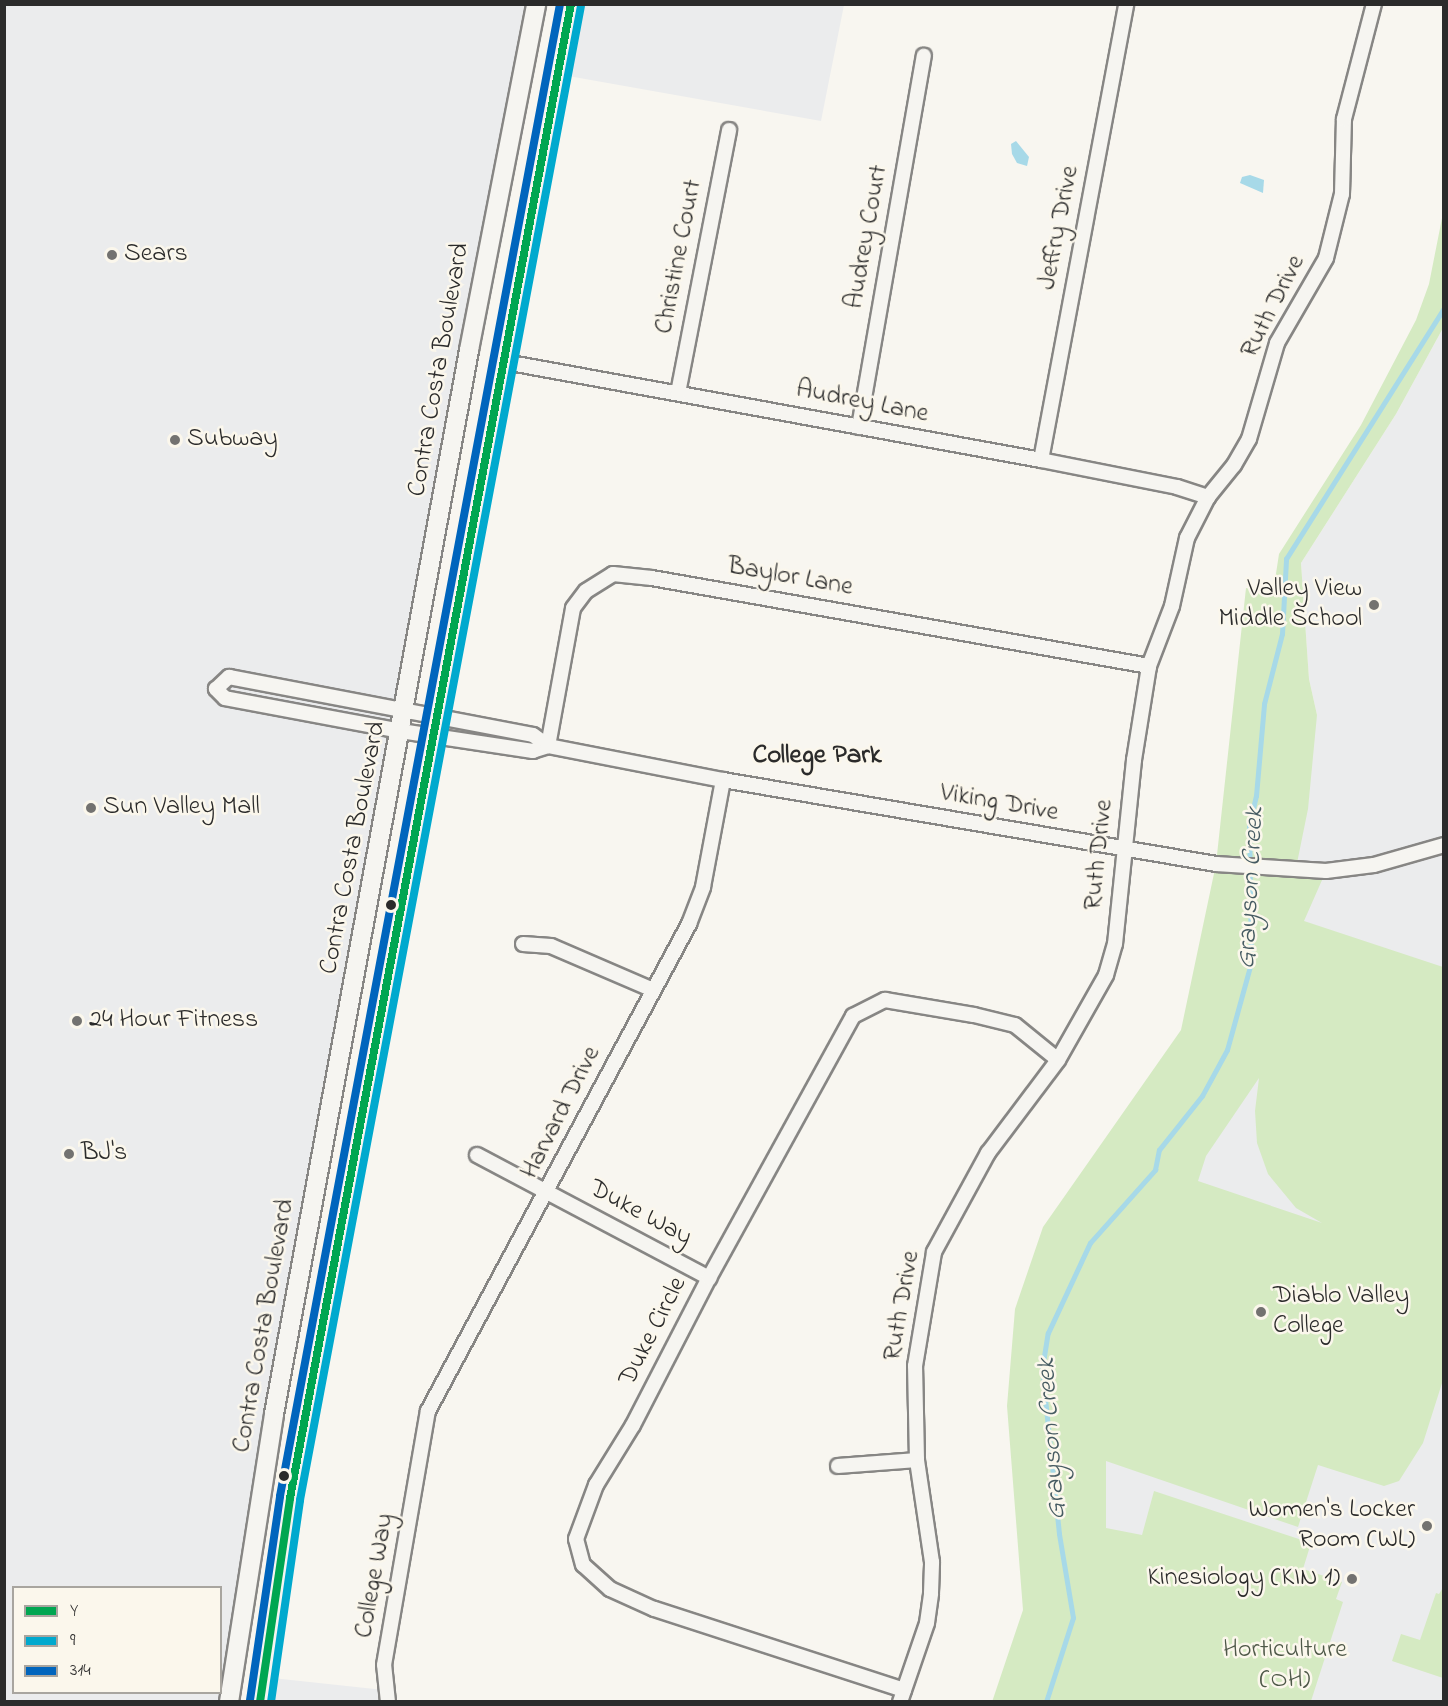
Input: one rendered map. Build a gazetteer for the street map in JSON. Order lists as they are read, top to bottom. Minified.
{"streets":{"main road":["Contra Costa Boulevard"],"street":["Jeffry Drive","Audrey Court","Christine Court","Ruth Drive","Audrey Lane","Baylor Lane","Viking Drive","Harvard Drive","Duke Way","Duke Circle","College Way"]},"crossings":[["Jeffry Drive","Audrey Lane"],["Audrey Court","Audrey Lane"],["Christine Court","Audrey Lane"],["Ruth Drive","Audrey Lane"],["Ruth Drive","Baylor Lane"],["Ruth Drive","Viking Drive"],["Ruth Drive","Duke Circle"],["Contra Costa Boulevard","Viking Drive"],["Baylor Lane","Viking Drive"],["Viking Drive","Harvard Drive"],["Harvard Drive","Duke Way"],["Harvard Drive","College Way"],["Duke Way","Duke Circle"]],"districts":["College Park"],"water":["Grayson Creek"],"parks":["Horticulture (OH)"],"places":["Sears","Subway","Valley View Middle School","Sun Valley Mall","24 Hour Fitness","BJ's","Diablo Valley College","Women's Locker Room (WL)","Kinesiology (KIN 1)"],"lines":["transit line Y","transit line 314","transit line 9"],"legend":["Y","9","314"]}
